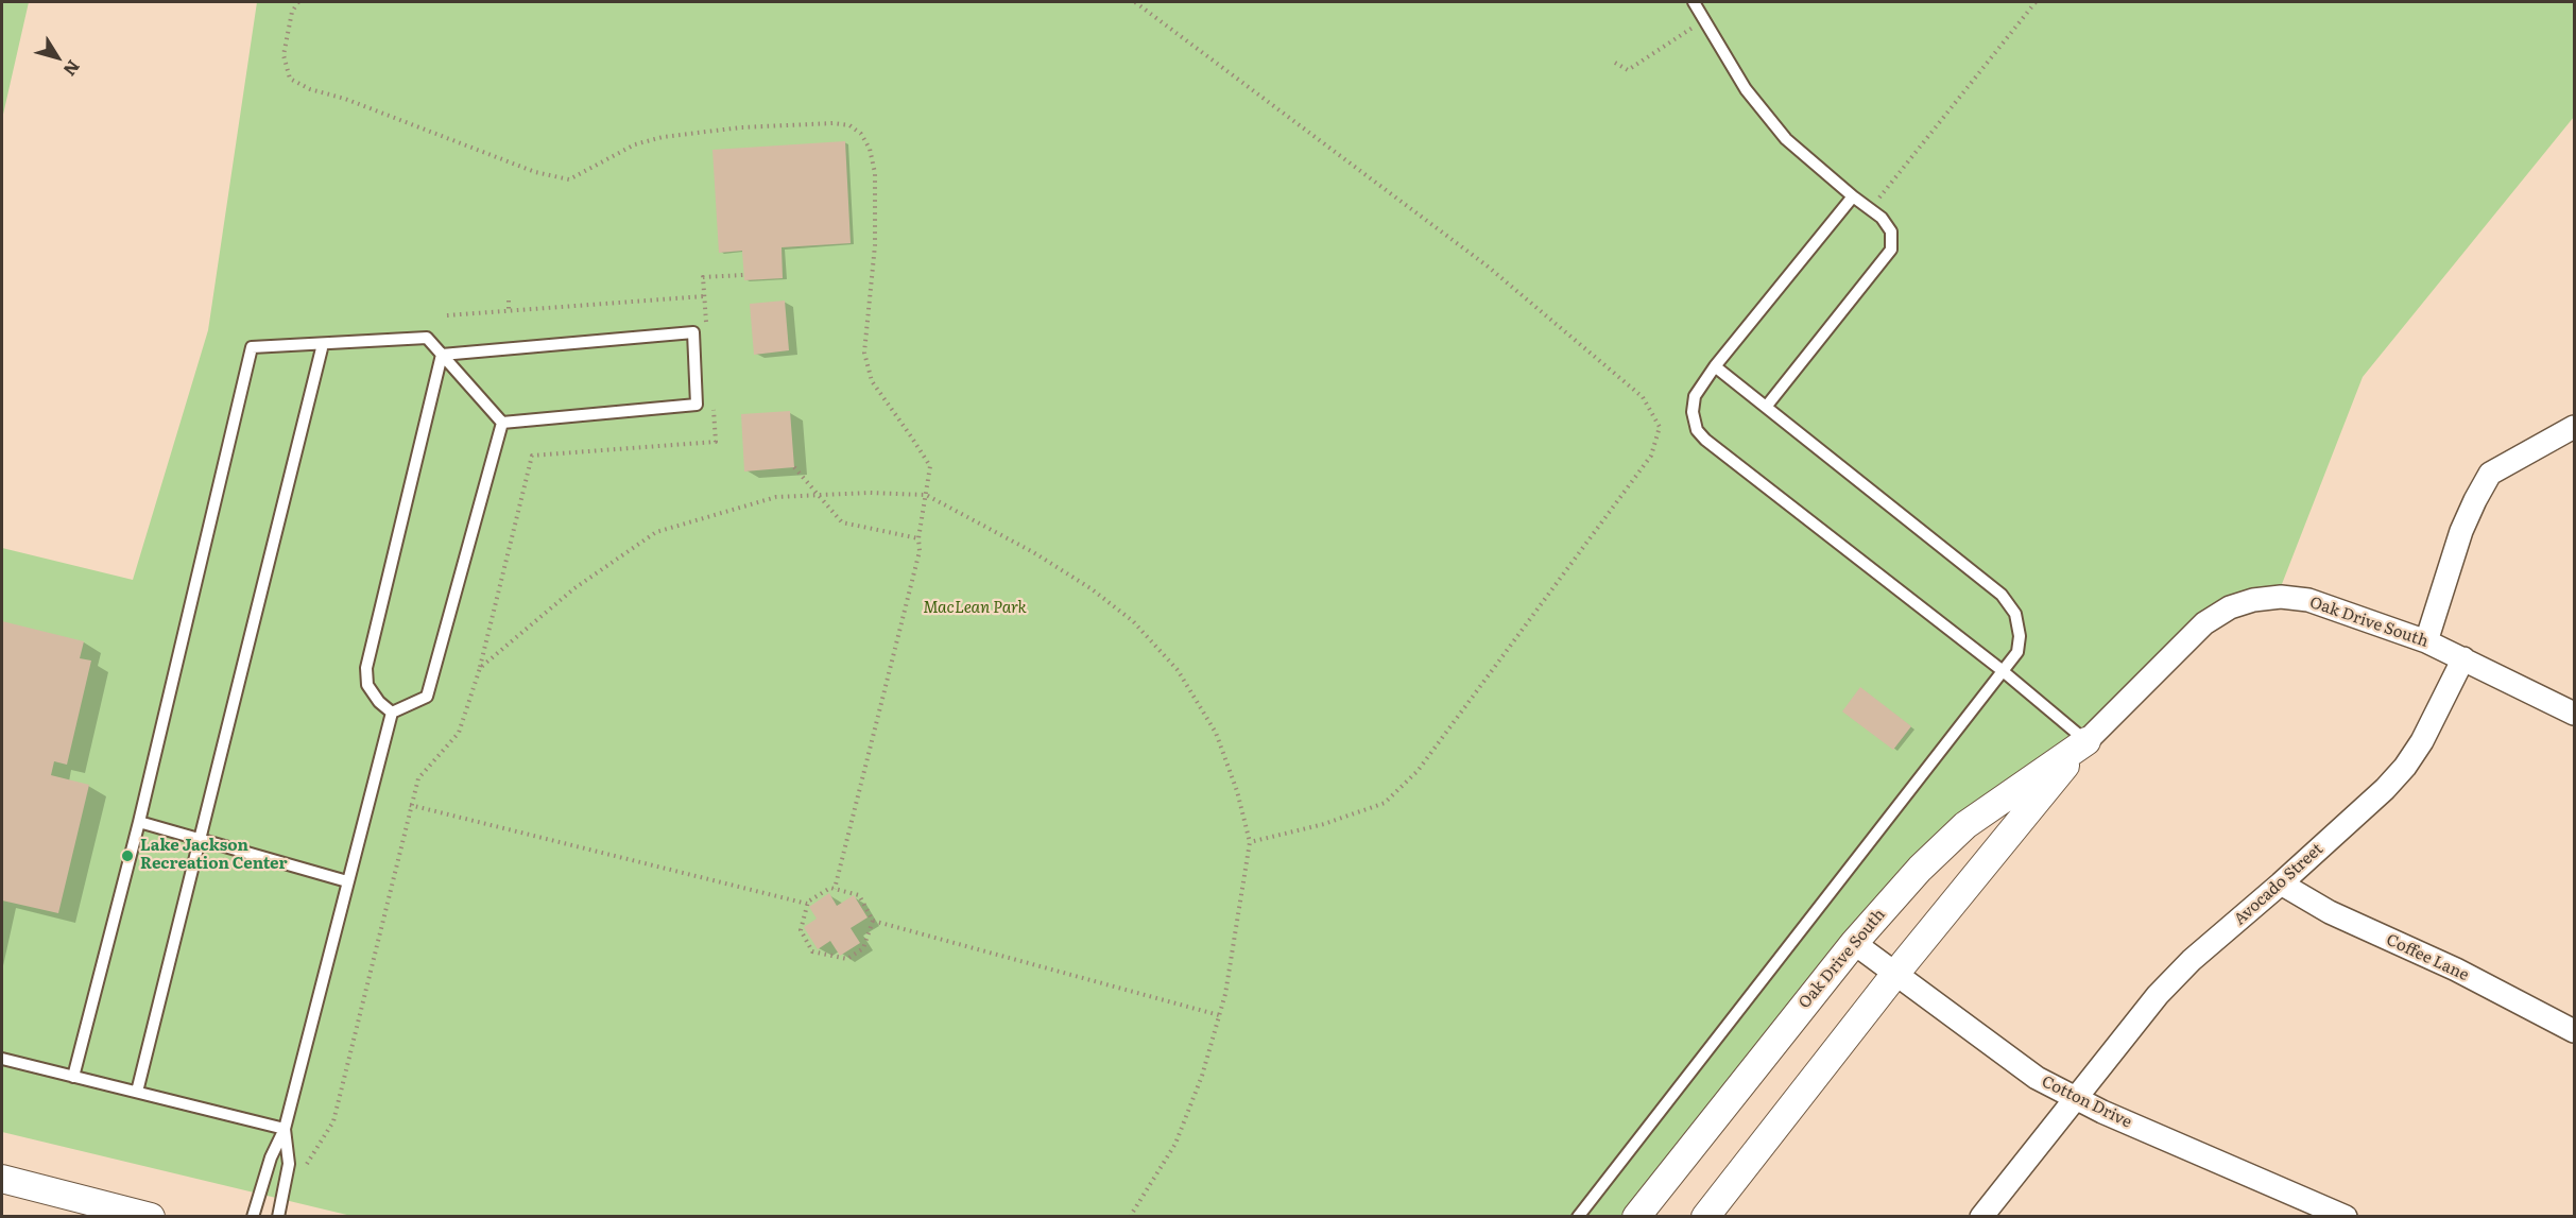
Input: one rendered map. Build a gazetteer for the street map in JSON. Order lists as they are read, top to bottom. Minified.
{"streets":{"street":["Oak Drive South","Avocado Street","Coffee Lane","Cotton Drive"]},"crossings":[["Oak Drive South","Avocado Street"],["Oak Drive South","Cotton Drive"],["Avocado Street","Coffee Lane"],["Avocado Street","Cotton Drive"]],"parks":["MacLean Park"],"places":["Lake Jackson Recreation Center"],"north":"bottom right"}
